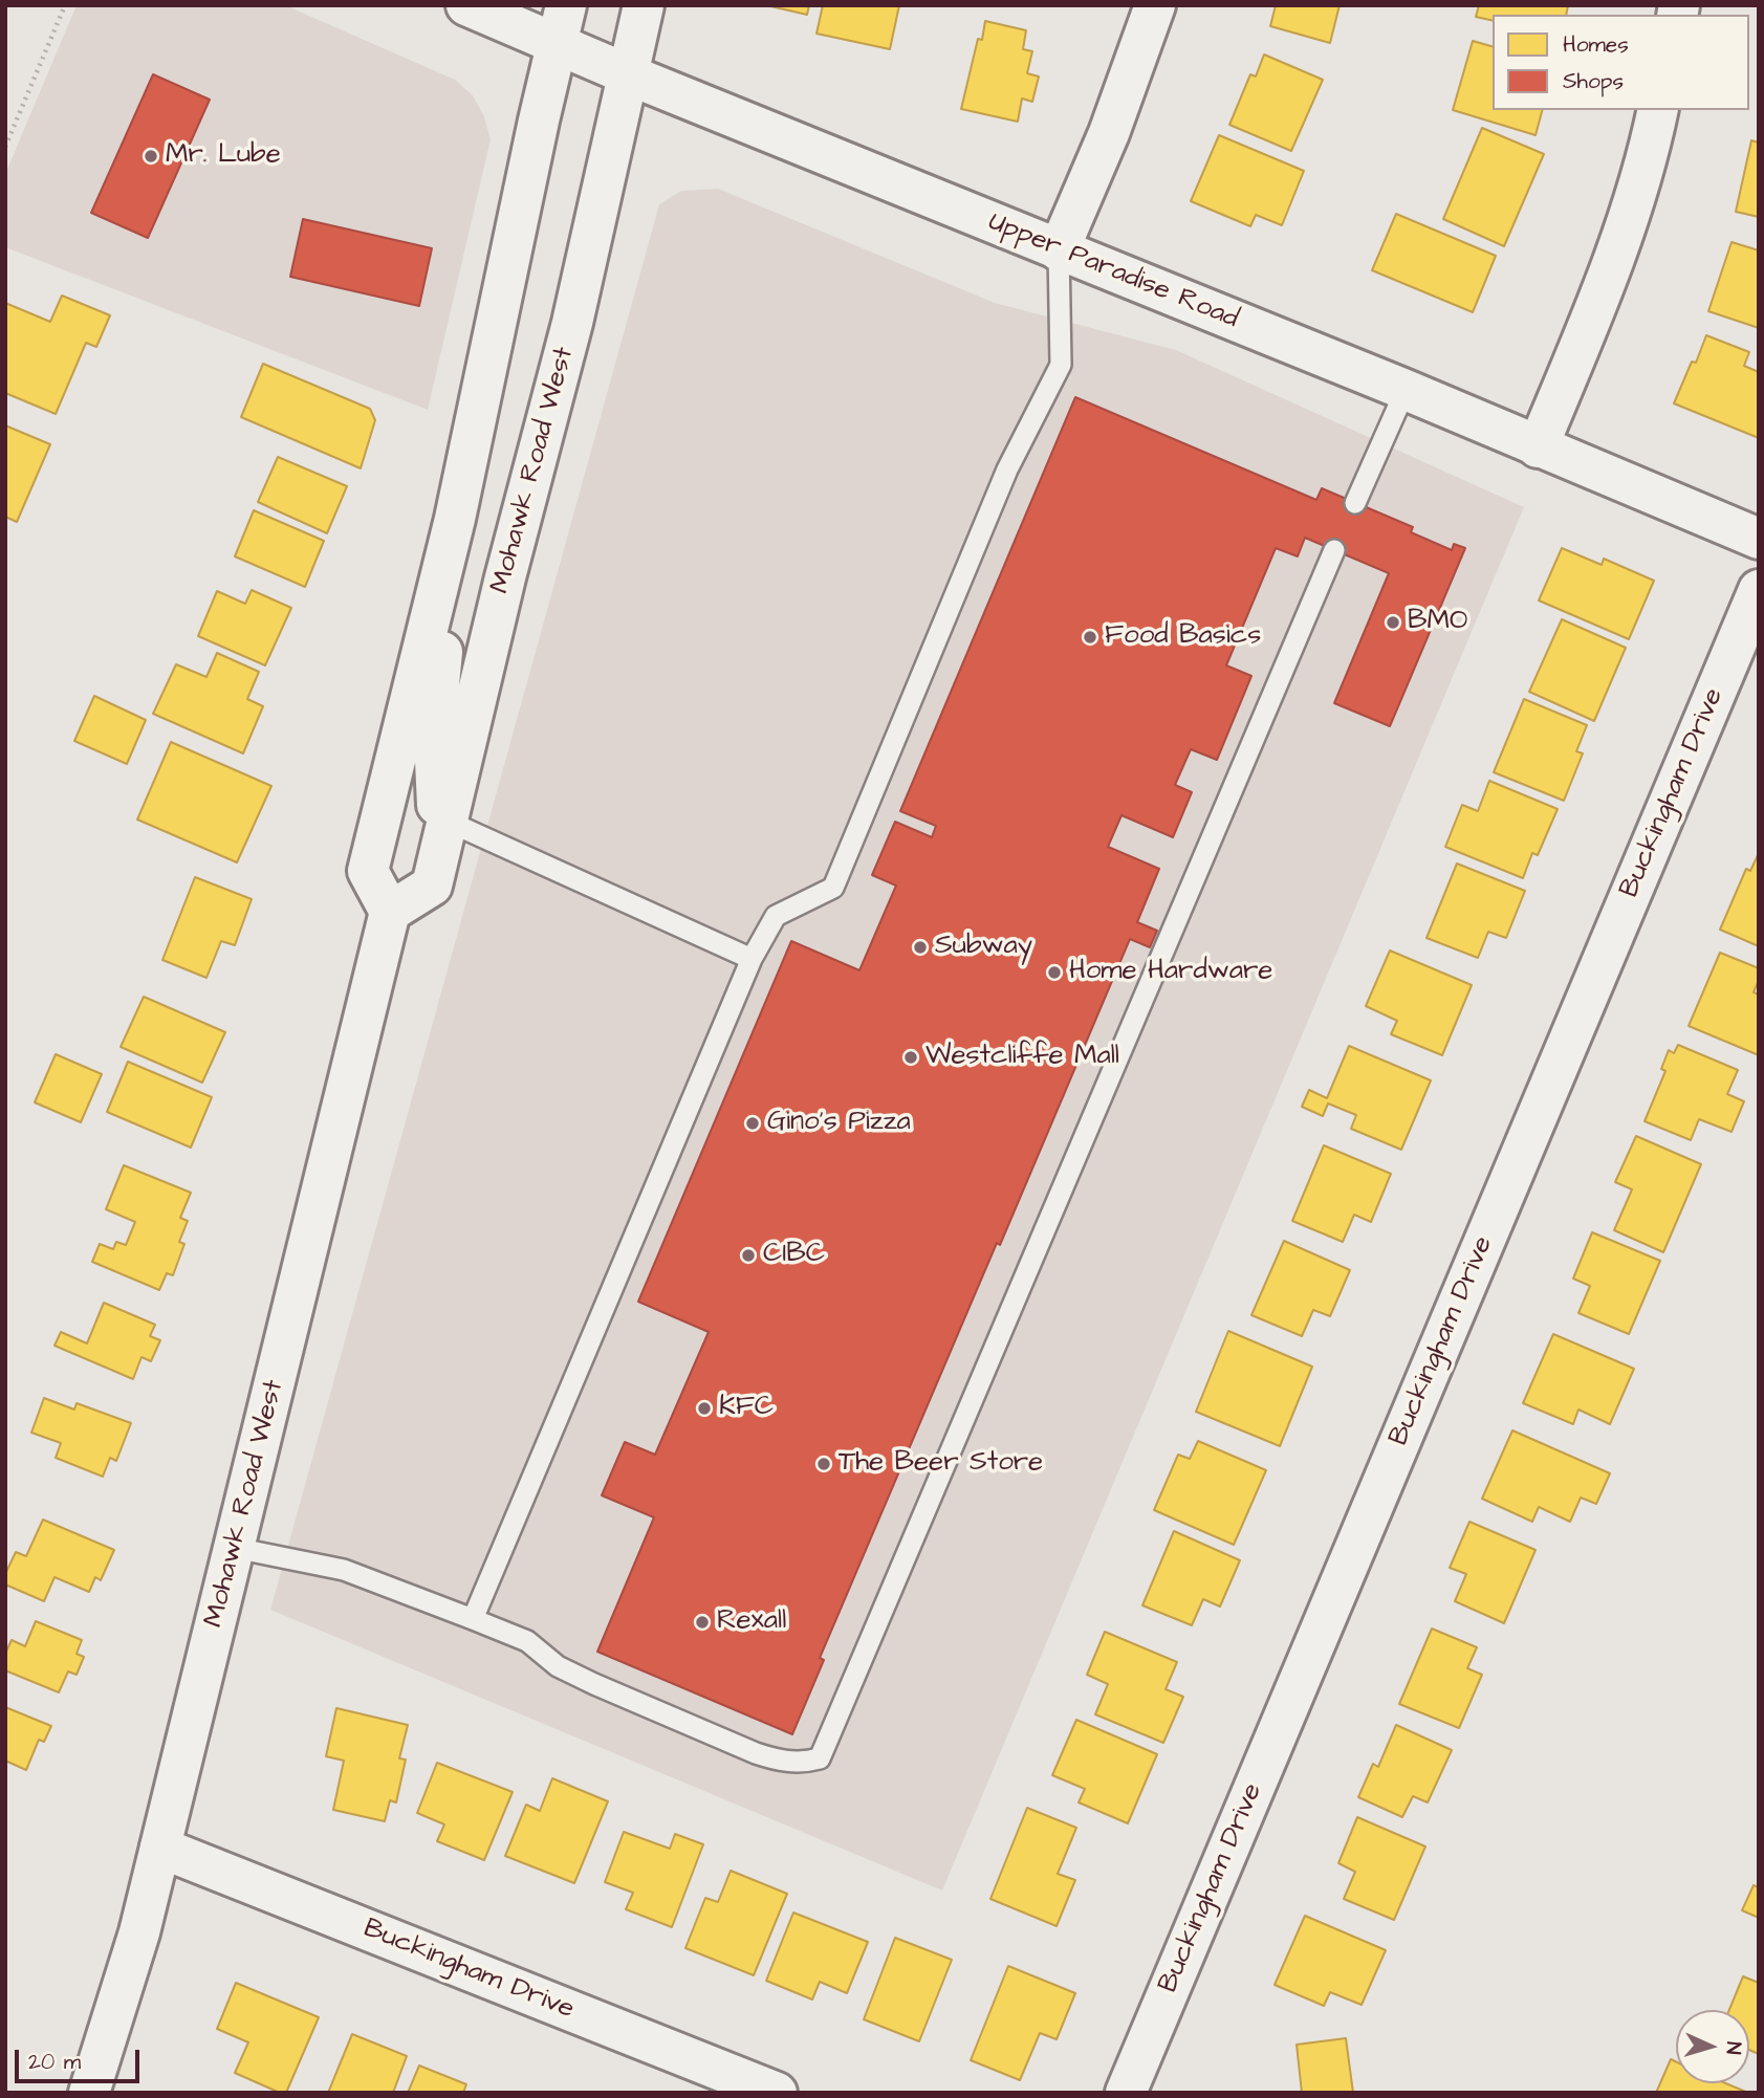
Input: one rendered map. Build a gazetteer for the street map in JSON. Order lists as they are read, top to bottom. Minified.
{"streets":{"street":["Upper Paradise Road","Mohawk Road West","Buckingham Drive"]},"crossings":[["Upper Paradise Road","Mohawk Road West"],["Mohawk Road West","Buckingham Drive"]],"places":["Mr. Lube","BMO","Food Basics","Subway","Home Hardware","Westcliffe Mall","Gino's Pizza","CIBC","KFC","The Beer Store","Rexall"],"legend":["Homes","Shops"],"scale_bar":"20 m","north":"right"}
